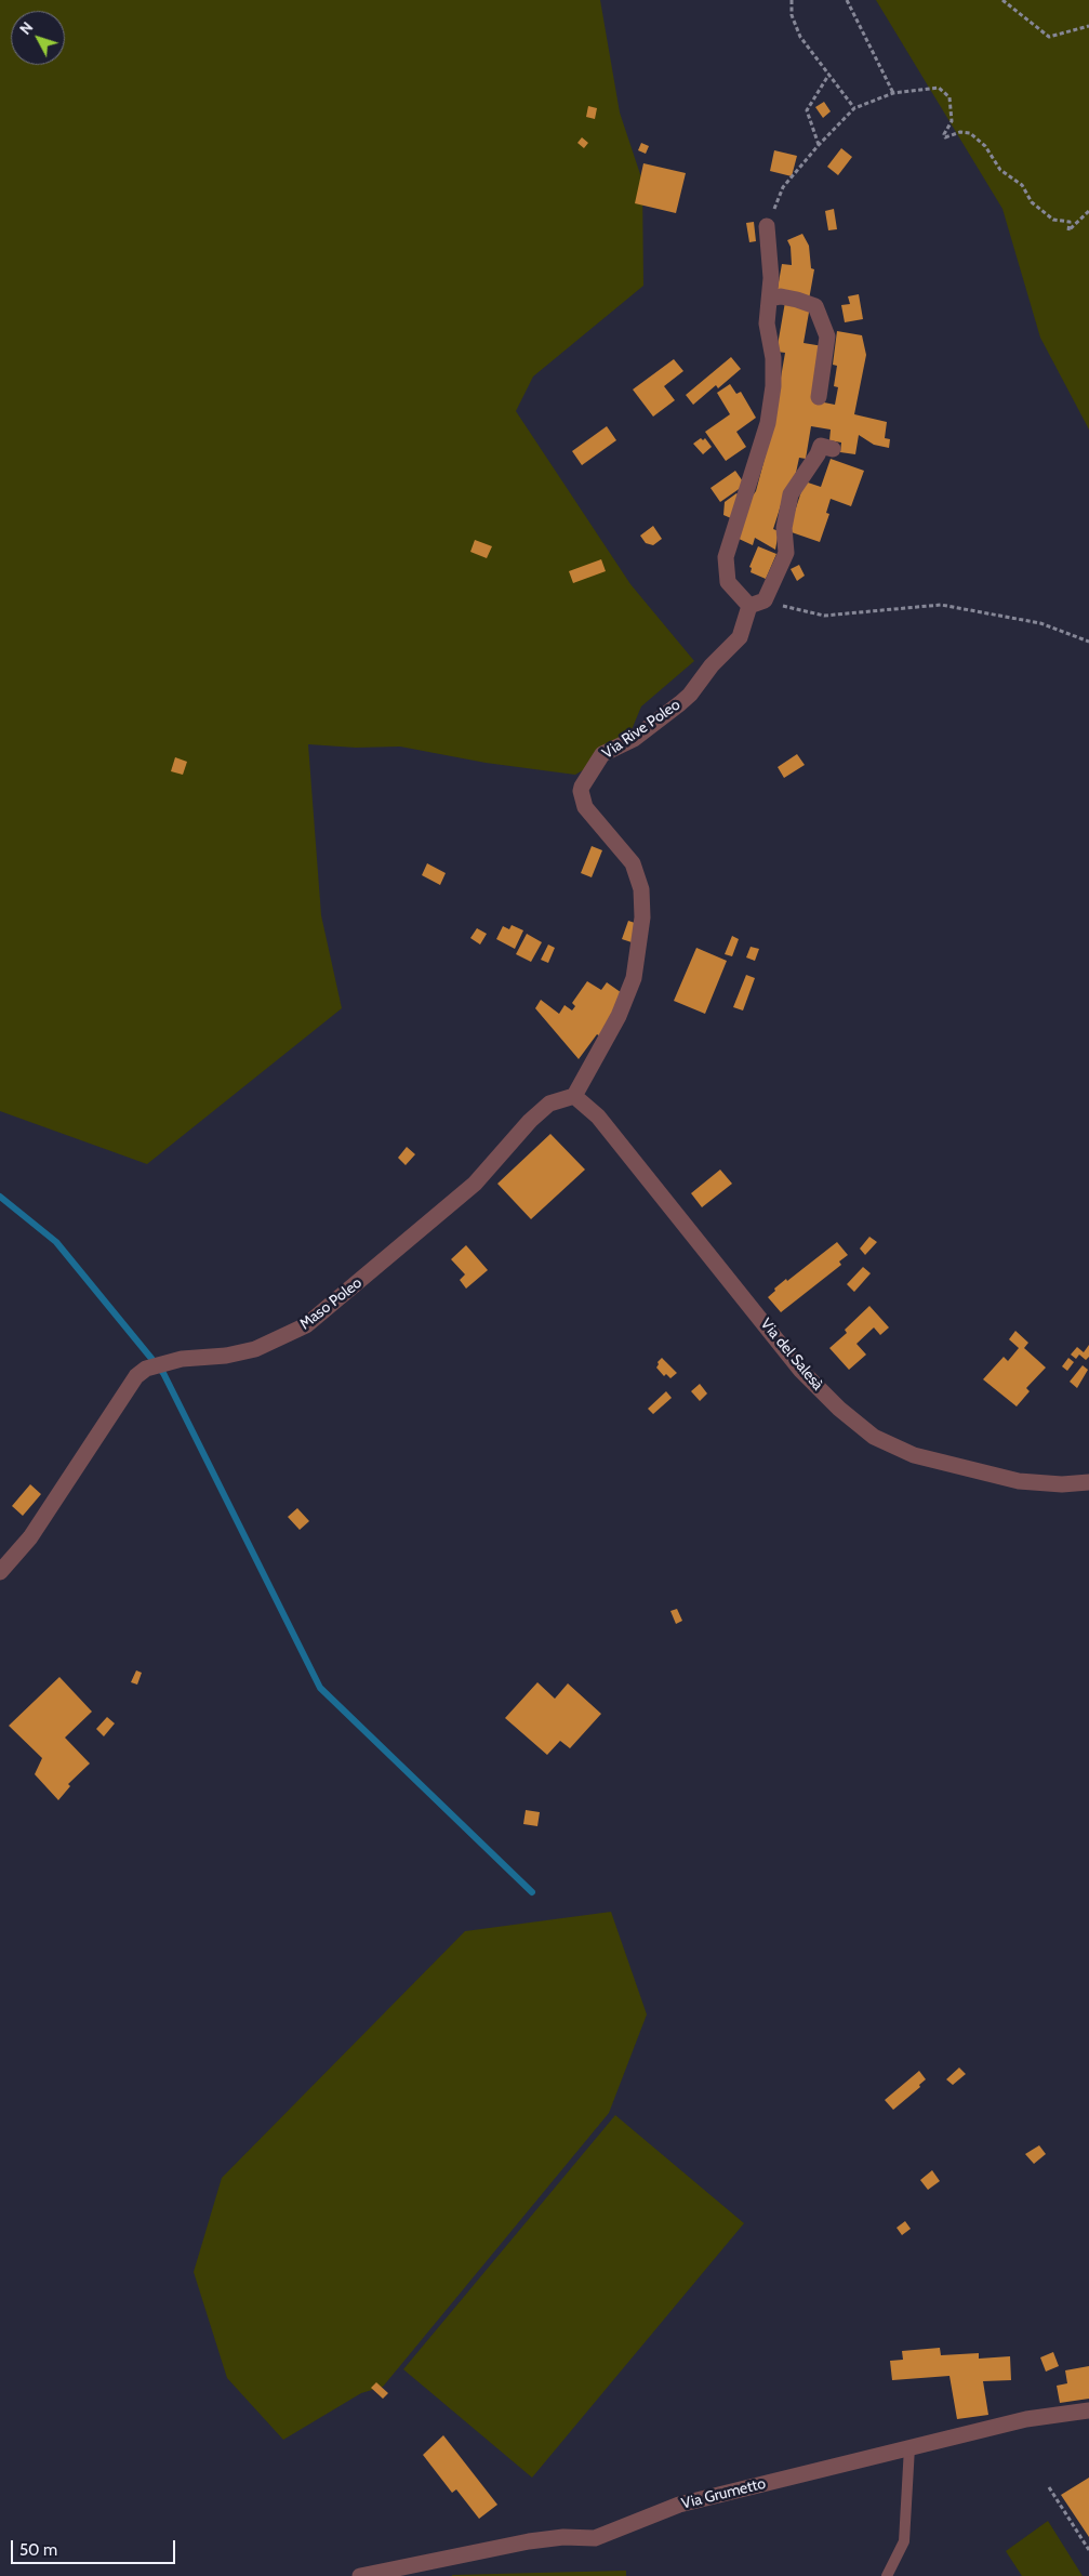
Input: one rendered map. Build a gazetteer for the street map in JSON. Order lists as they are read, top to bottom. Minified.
{"streets":{"street":["Via Rive Poleo","Maso Poleo","Via del Salesà","Via Grumetto"]},"crossings":[["Via Rive Poleo","Maso Poleo"],["Via Rive Poleo","Via del Salesà"],["Maso Poleo","Via del Salesà"]],"scale_bar":"50 m","north":"top left"}
